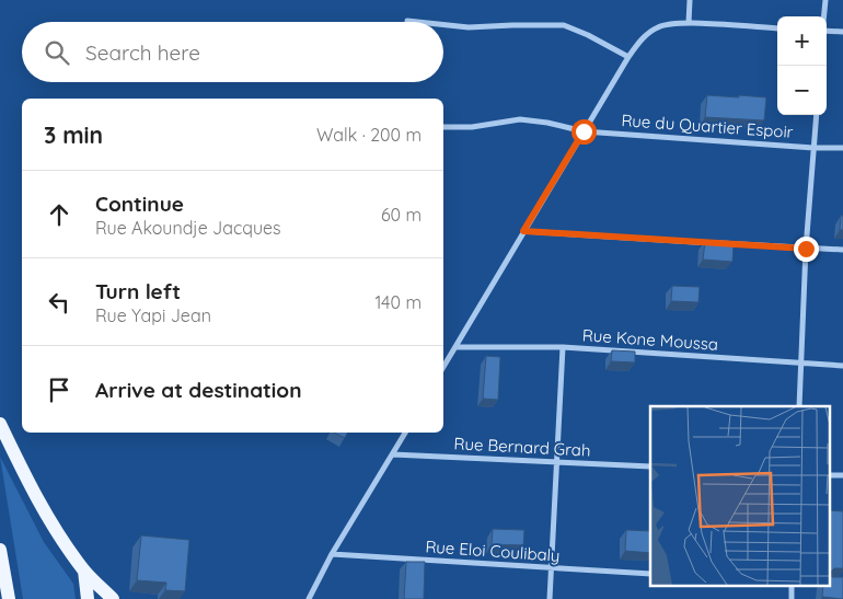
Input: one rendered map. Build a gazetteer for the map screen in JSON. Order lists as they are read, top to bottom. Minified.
{"streets":{"street":["Rue du Quartier Espoir","Rue Kone Moussa","Rue Bernard Grah","Rue Eloi Coulibaly"]},"page":{"map_buttons":["+","−"],"search":"Search here","heading":["3 min","Walk · 200 m"],"list":[["Continue","Rue Akoundje Jacques","60 m"],["Turn left","Rue Yapi Jean","140 m"],"Arrive at destination"]}}
